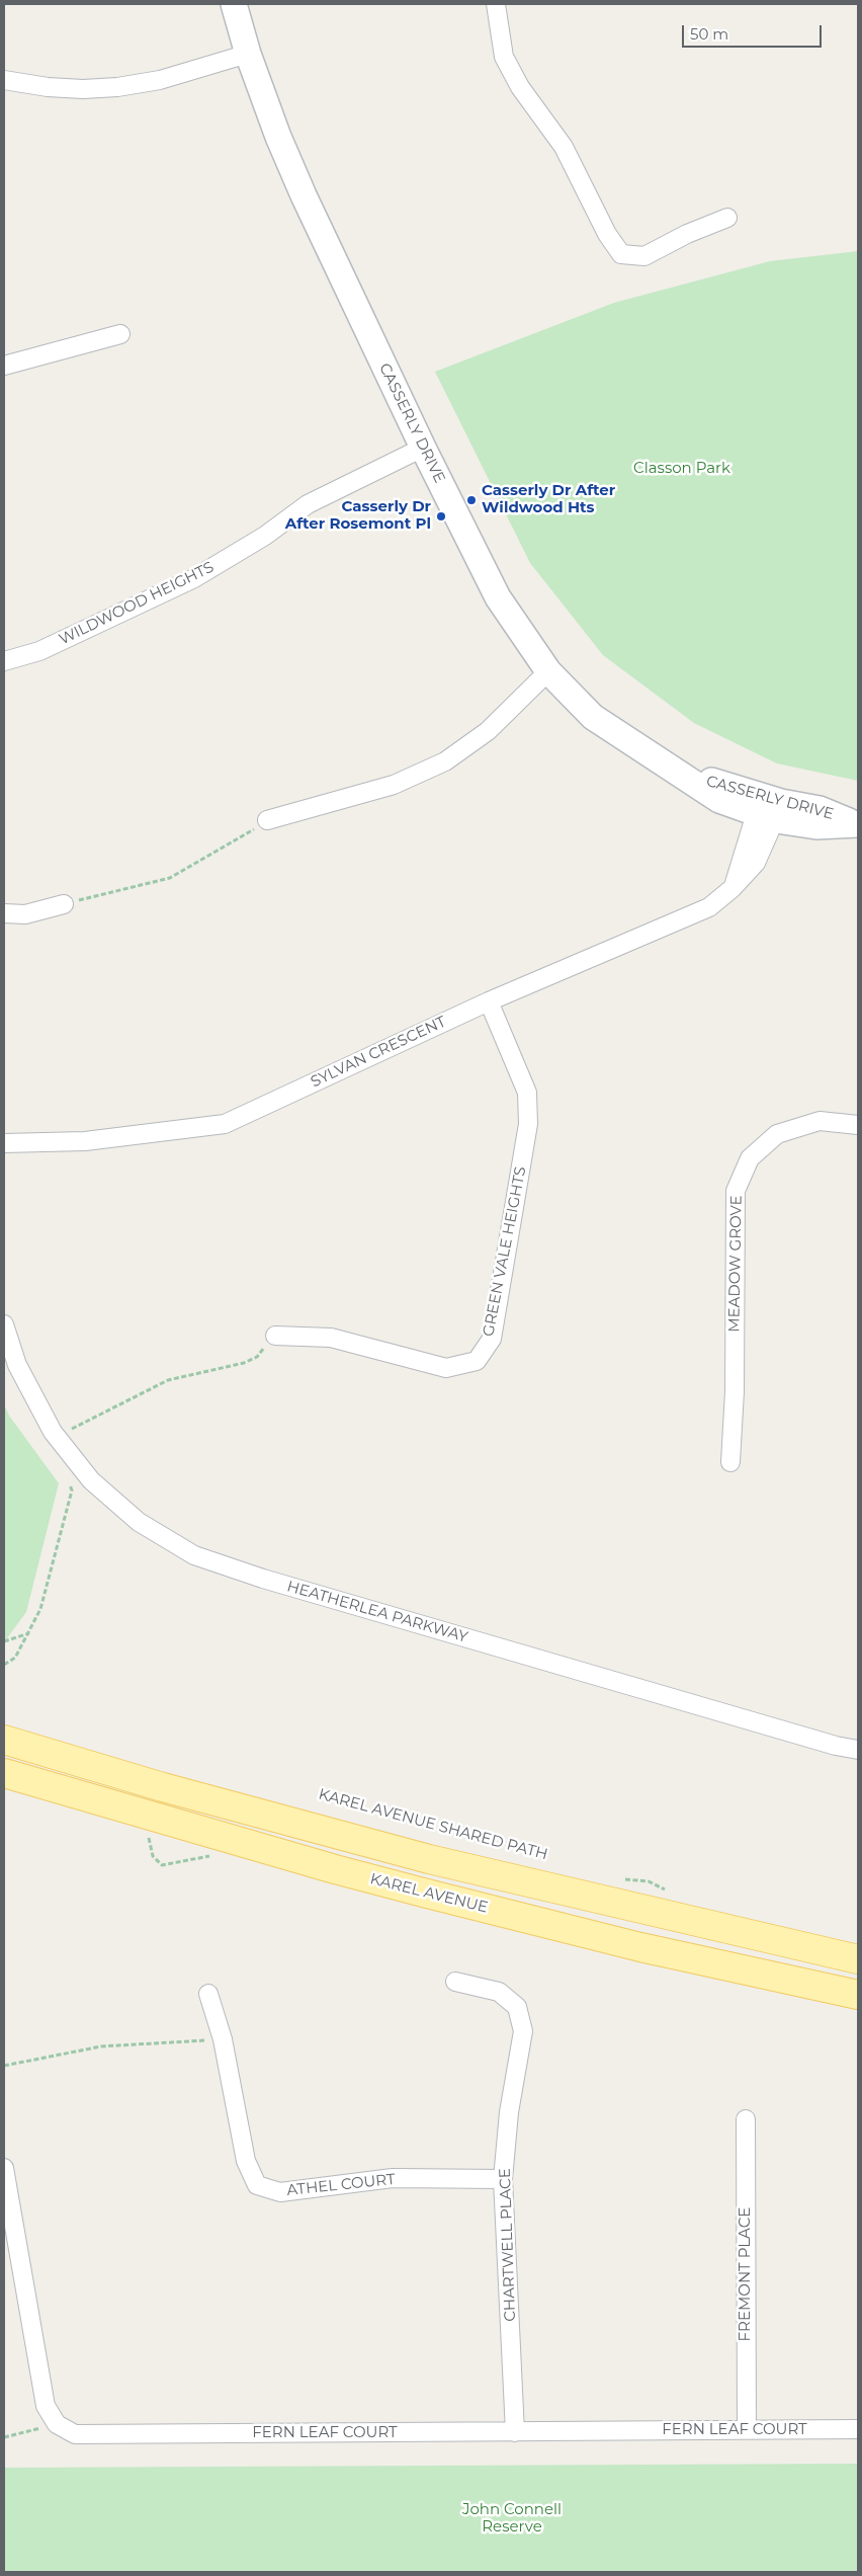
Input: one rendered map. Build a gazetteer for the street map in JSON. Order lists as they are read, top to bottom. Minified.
{"streets":{"main road":["KAREL AVENUE"],"street":["CASSERLY DRIVE","WILDWOOD HEIGHTS","SYLVAN CRESCENT","GREEN VALE HEIGHTS","MEADOW GROVE","HEATHERLEA PARKWAY","ATHEL COURT","CHARTWELL PLACE","FREMONT PLACE","FERN LEAF COURT"]},"crossings":[["CASSERLY DRIVE","WILDWOOD HEIGHTS"],["CASSERLY DRIVE","SYLVAN CRESCENT"],["SYLVAN CRESCENT","GREEN VALE HEIGHTS"],["ATHEL COURT","CHARTWELL PLACE"],["CHARTWELL PLACE","FERN LEAF COURT"],["FREMONT PLACE","FERN LEAF COURT"]],"parks":["Classon Park","John Connell Reserve"],"places":["Casserly Dr After Wildwood Hts","Casserly Dr After Rosemont Pl"],"scale_bar":"50 m"}
